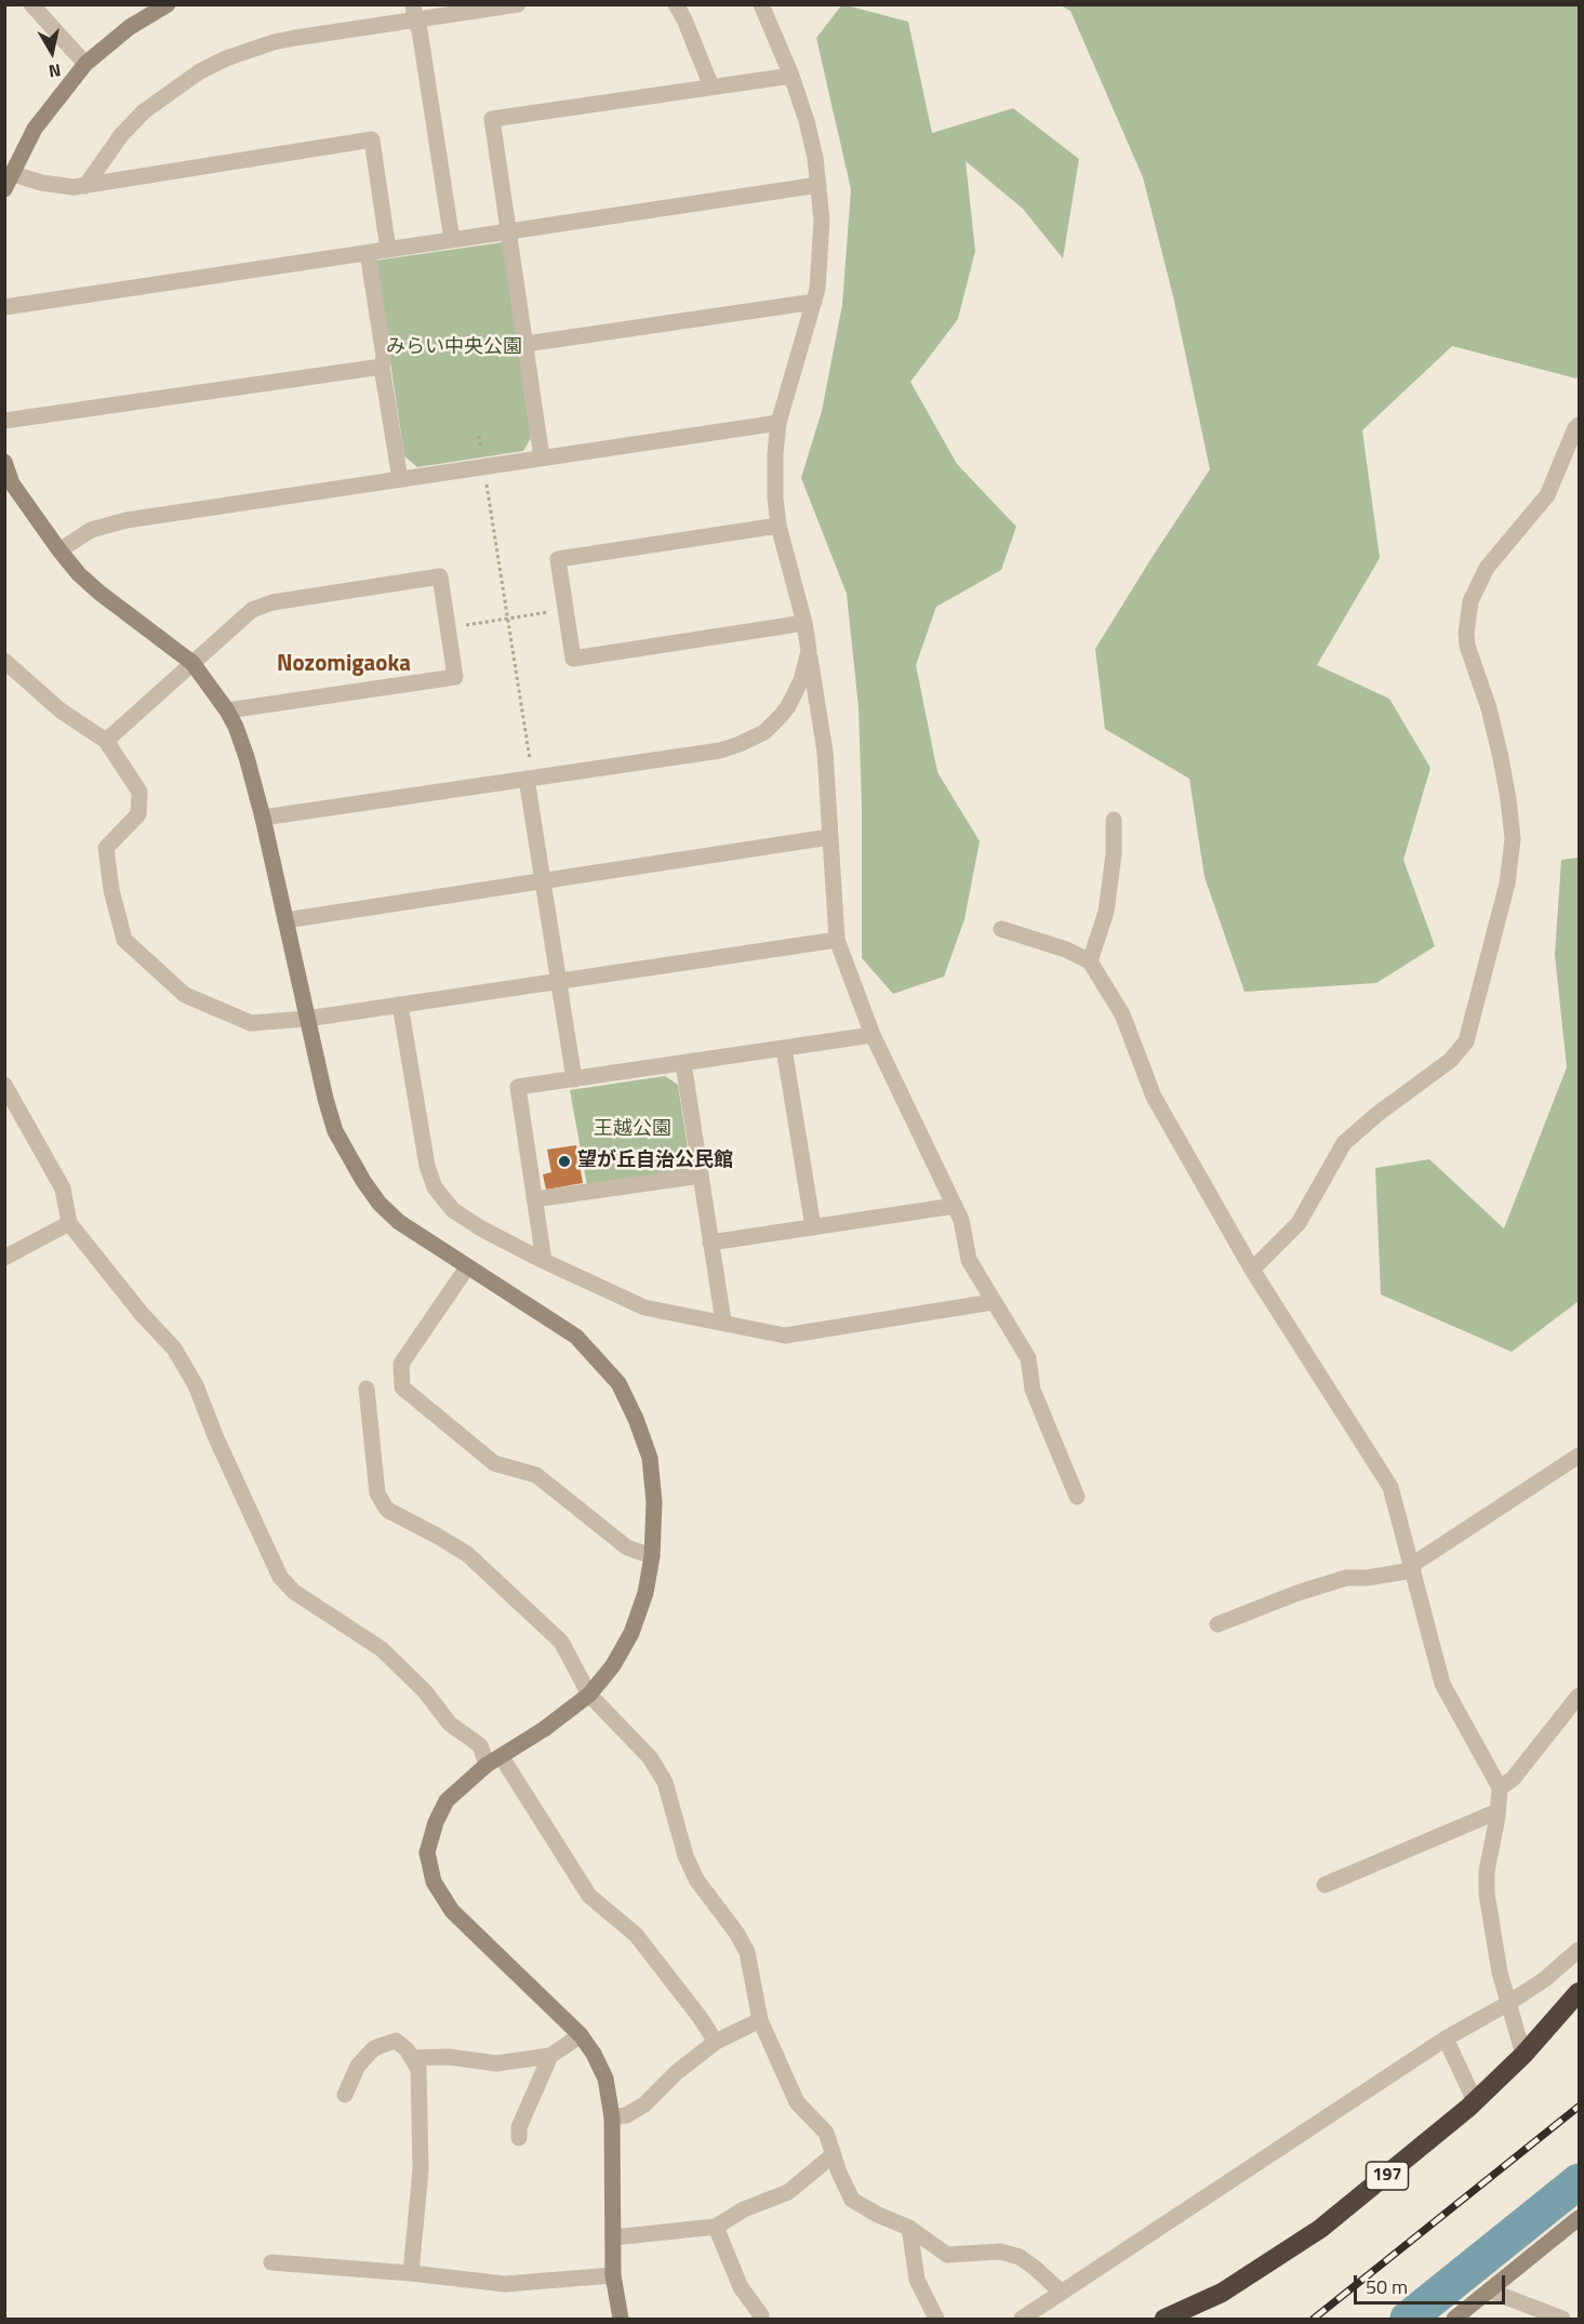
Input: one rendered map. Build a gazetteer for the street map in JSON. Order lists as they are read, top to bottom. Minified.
{"streets":{"highway":["197"]},"districts":["Nozomigaoka"],"parks":["みらい中央公園","王越公園"],"places":["望が丘自治公民館"],"scale_bar":"50 m","north":"bottom"}
